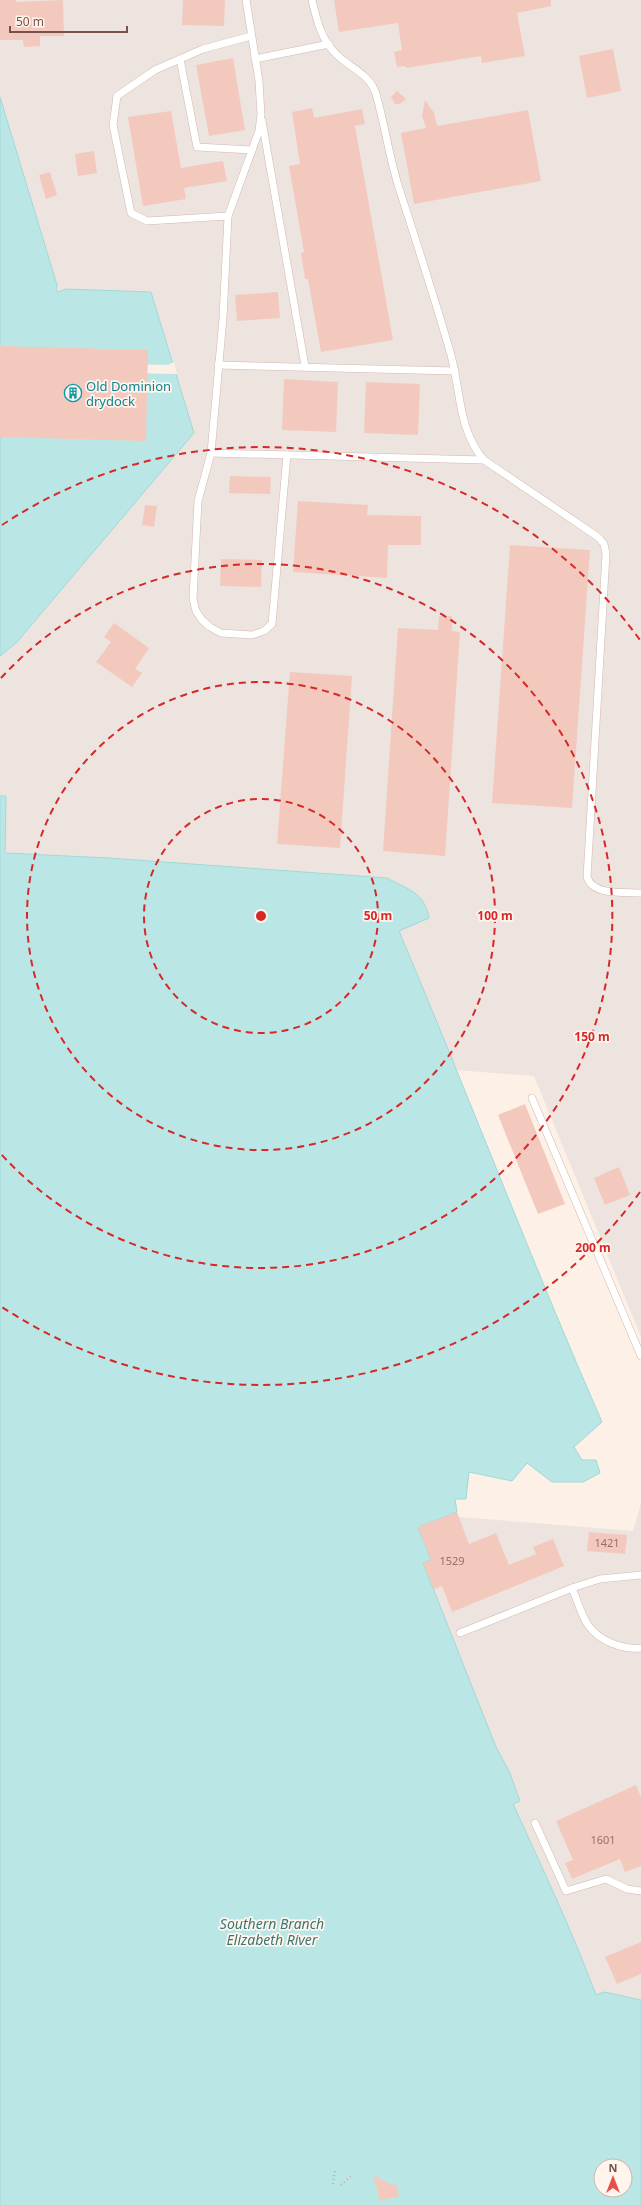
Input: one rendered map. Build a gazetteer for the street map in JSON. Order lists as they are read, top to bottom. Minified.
{"water":["Southern Branch Elizabeth River"],"places":{"building":["Old Dominion drydock"]},"house_numbers":["1421","1529","1601"],"scale_bar":"50 m","north":"top","rings":["50 m","100 m","150 m","200 m"]}
